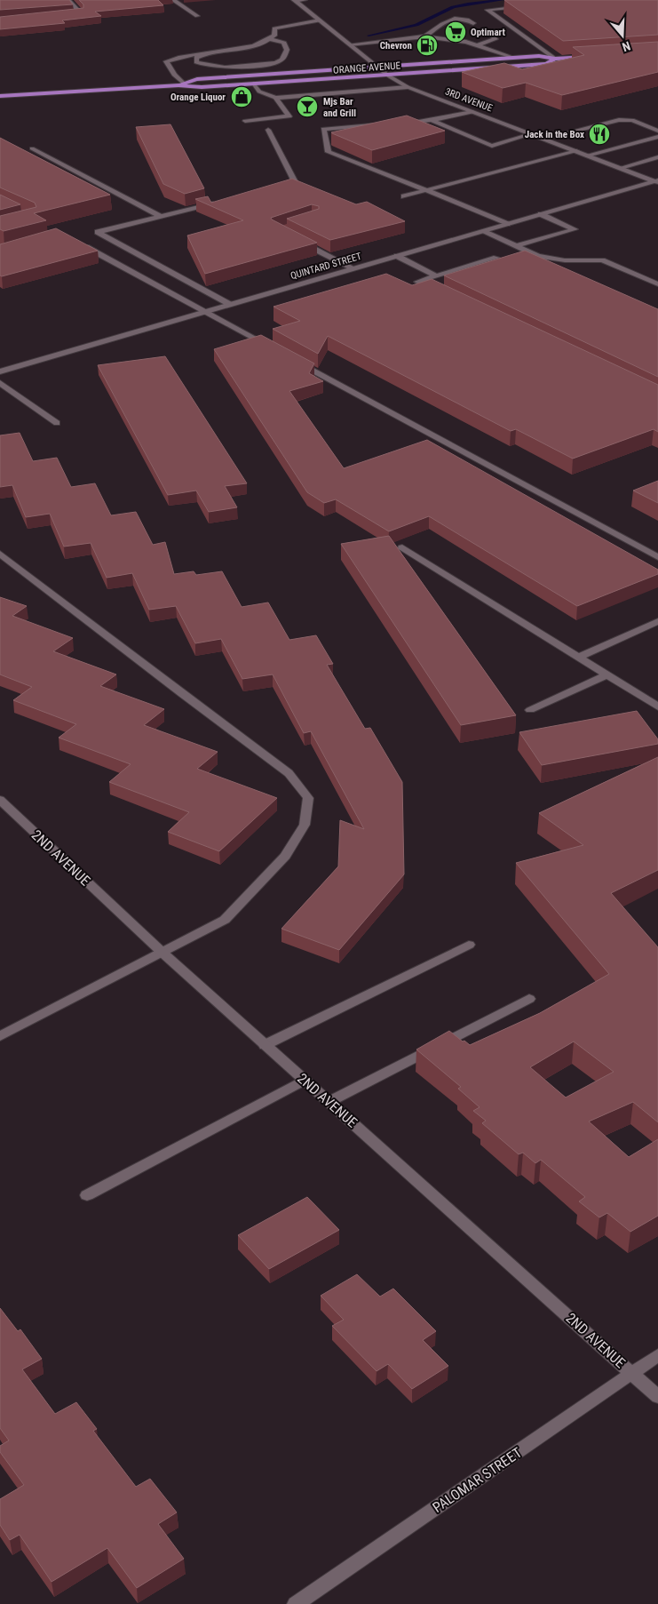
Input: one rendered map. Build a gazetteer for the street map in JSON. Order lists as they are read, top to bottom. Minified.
{"streets":{"main road":["ORANGE AVENUE"],"street":["3RD AVENUE","QUINTARD STREET","2ND AVENUE","PALOMAR STREET"]},"crossings":[["ORANGE AVENUE","3RD AVENUE"],["3RD AVENUE","QUINTARD STREET"],["2ND AVENUE","PALOMAR STREET"]],"places":{"supermarket":["Optimart"],"fuel station":["Chevron"],"shop":["Orange Liquor"],"bar":["Mjs Bar and Grill"],"restaurant":["Jack in the Box"]},"north":"bottom"}
